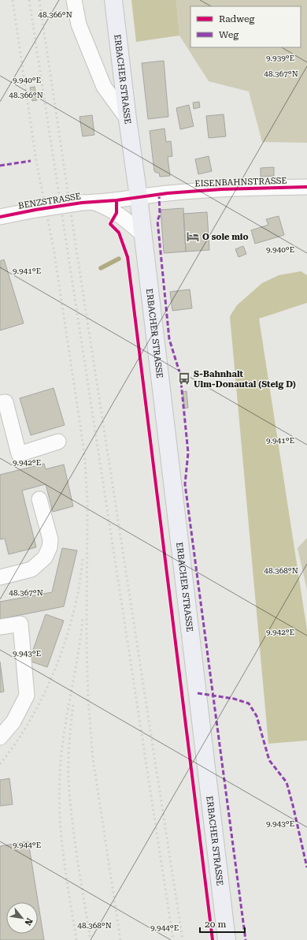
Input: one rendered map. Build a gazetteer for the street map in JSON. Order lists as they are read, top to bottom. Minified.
{"streets":{"main road":["ERBACHER STRASSE"],"street":["EISENBAHNSTRASSE","BENZSTRASSE"]},"crossings":[["ERBACHER STRASSE","EISENBAHNSTRASSE"],["ERBACHER STRASSE","BENZSTRASSE"],["EISENBAHNSTRASSE","BENZSTRASSE"]],"places":{"hotel":["O sole mio"],"bus stop":["S-Bahnhalt Ulm-Donautal (Steig D)"]},"legend":["Radweg","Weg"],"scale_bar":"20 m","north":"bottom right","coordinates":["48.366°N","9.939°E","48.367°N","9.940°E","9.941°E","9.942°E","48.368°N","9.943°E","9.944°E"]}
